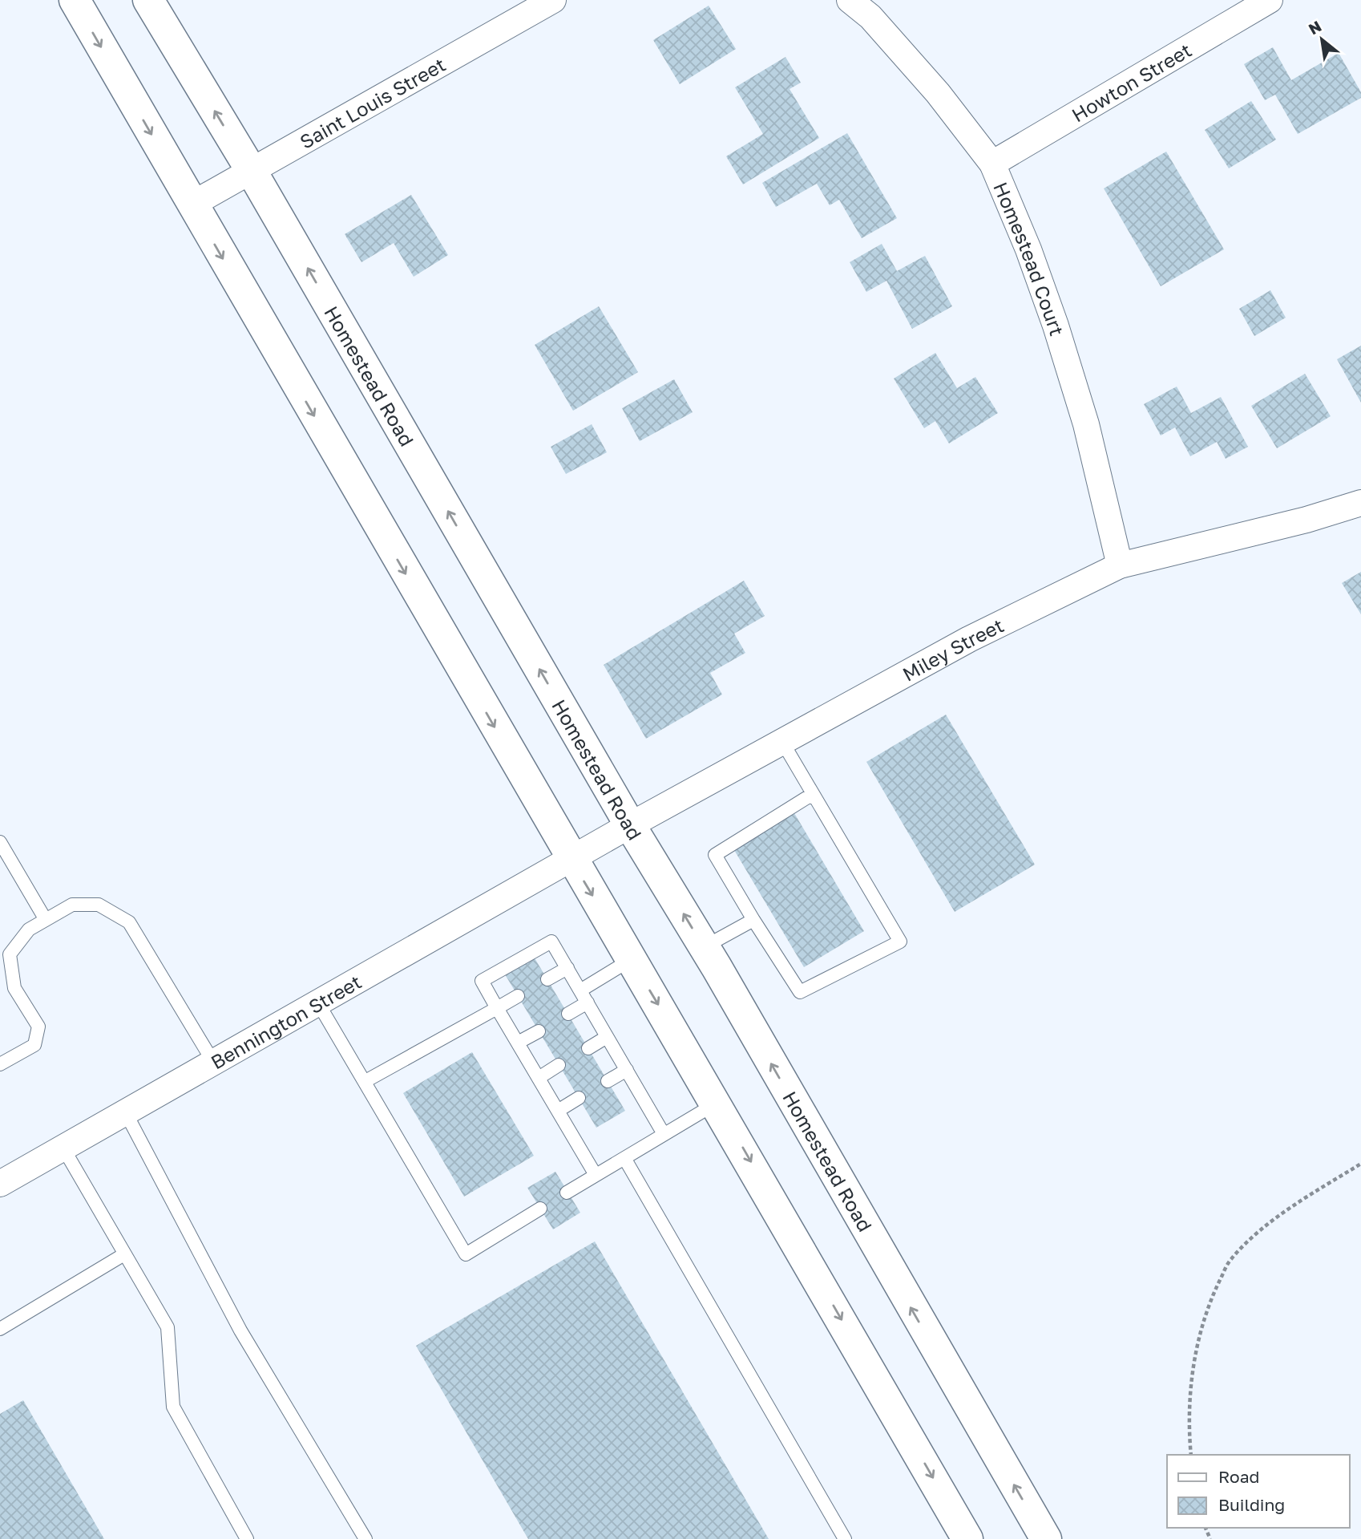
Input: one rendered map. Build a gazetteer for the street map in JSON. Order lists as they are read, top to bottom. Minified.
{"streets":{"main road":["Homestead Road"],"street":["Howton Street","Saint Louis Street","Homestead Court","Miley Street","Bennington Street"]},"crossings":[["Howton Street","Homestead Court"],["Saint Louis Street","Homestead Road"],["Homestead Court","Miley Street"],["Homestead Road","Miley Street"],["Miley Street","Bennington Street"]],"legend":["Road","Building"],"north":"top left"}
